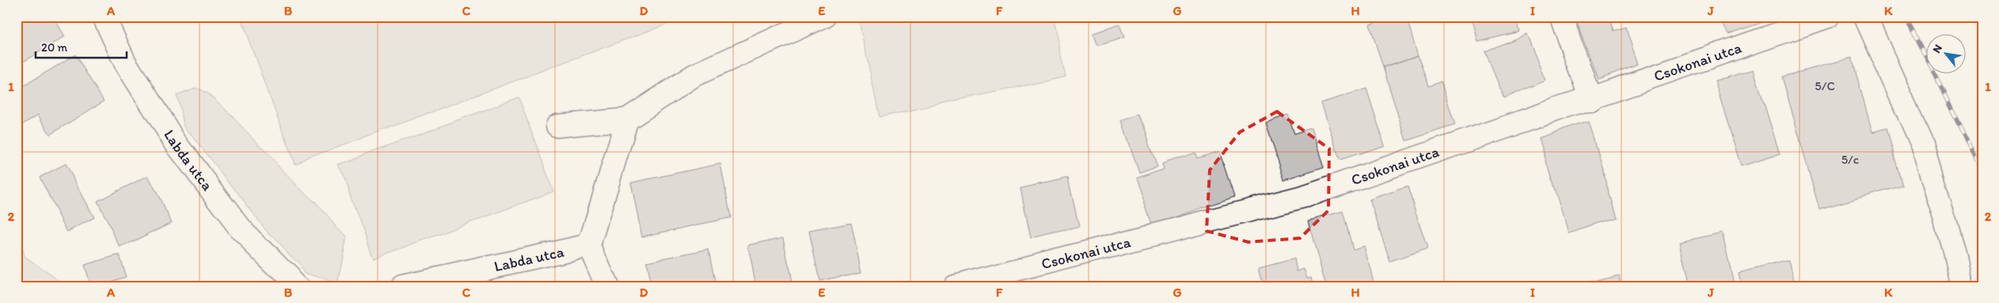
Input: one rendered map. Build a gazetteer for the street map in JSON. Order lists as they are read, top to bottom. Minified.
{"streets":{"street":["Csokonai utca","Labda utca"]},"house_numbers":["5/C","5/c"],"scale_bar":"20 m","north":"top left","grid":{"columns":["A","B","C","D","E","F","G","H","I","J","K"],"rows":["1","2"]}}
